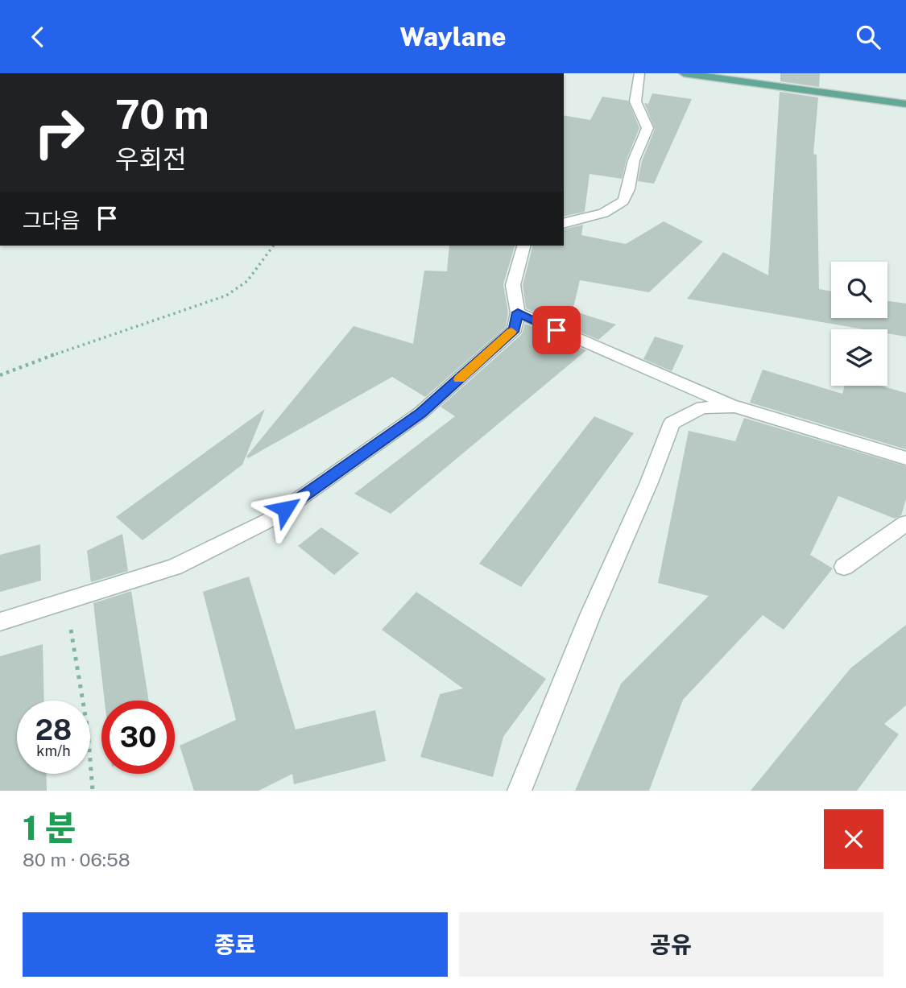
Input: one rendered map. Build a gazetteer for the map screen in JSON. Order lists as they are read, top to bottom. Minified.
{"page":{"header":"Waylane","turn":["70 m","우회전"],"then":"그다음","speed":"28 km/h","limit":"30","heading":["1 분","80 m · 06:58"],"buttons":["종료","공유"]}}
